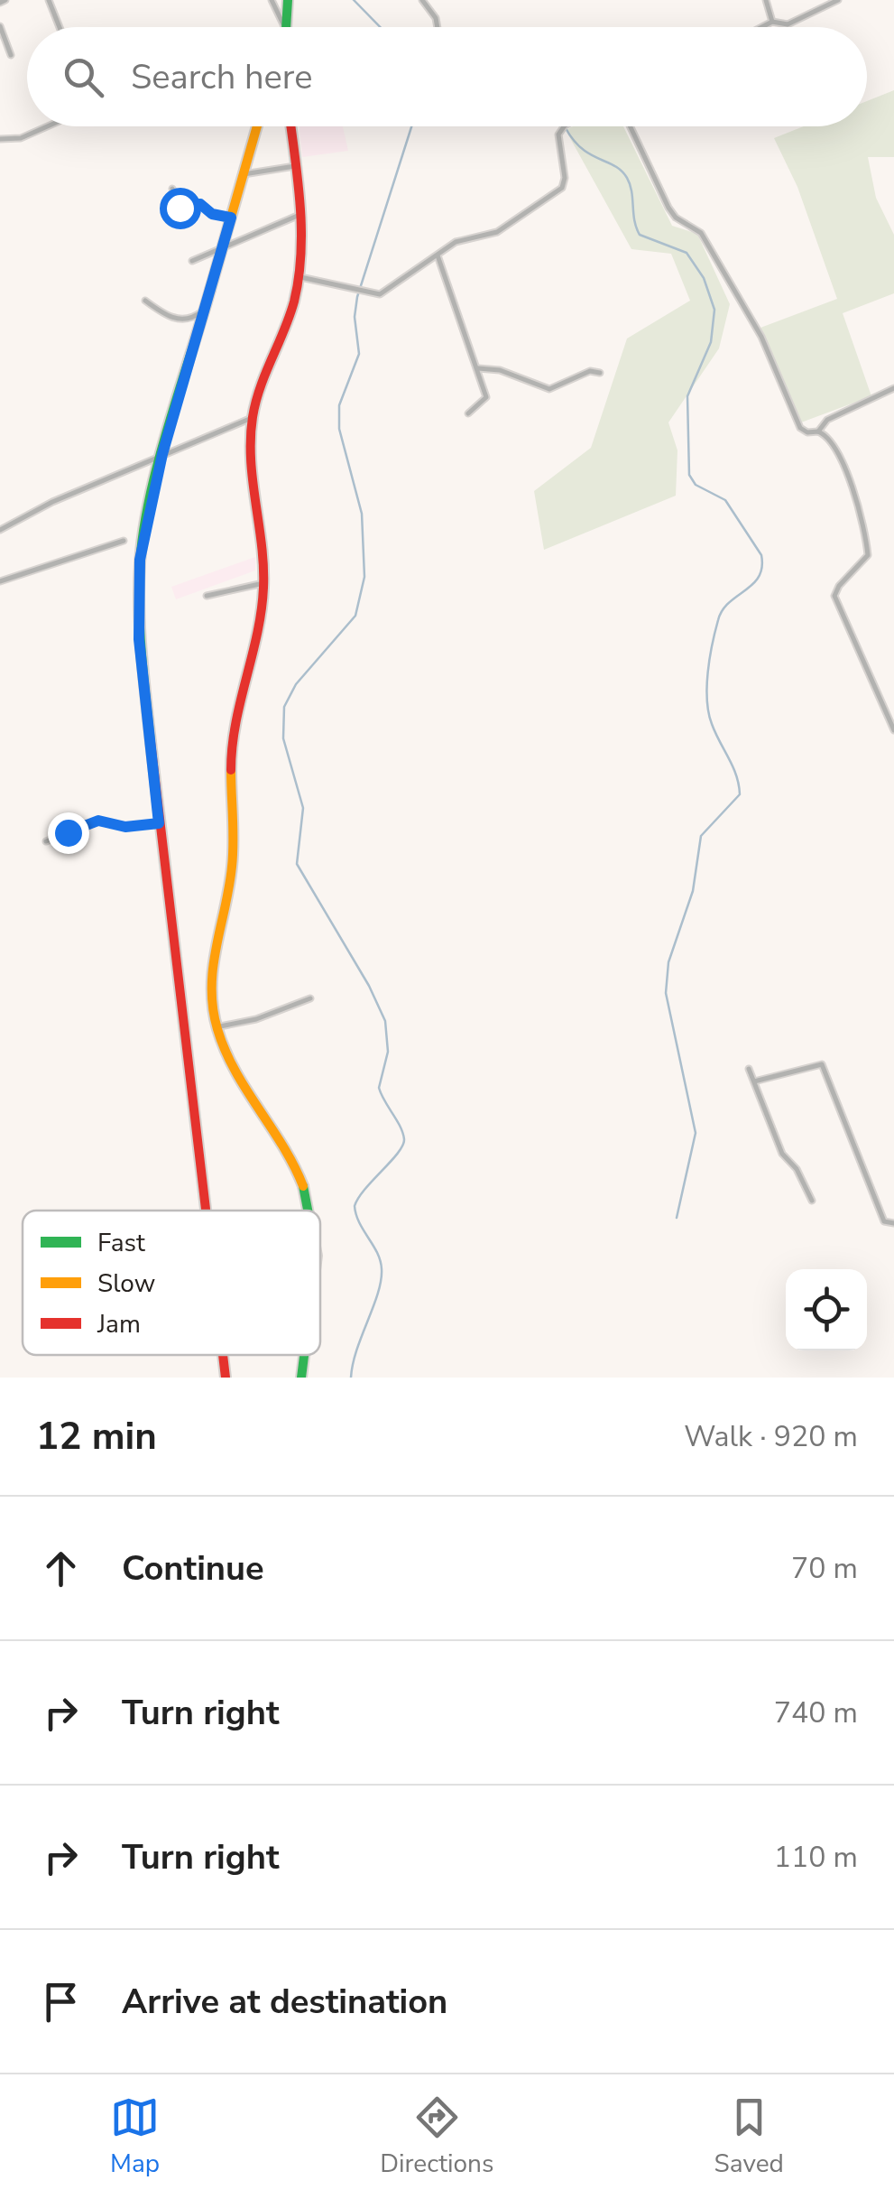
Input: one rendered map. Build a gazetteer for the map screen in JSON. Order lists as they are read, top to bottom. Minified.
{"legend":["Fast","Slow","Jam"],"page":{"search":"Search here","heading":["12 min","Walk · 920 m"],"list":[["Continue","70 m"],["Turn right","740 m"],["Turn right","110 m"],"Arrive at destination"],"nav":["Map","Directions","Saved"]}}
